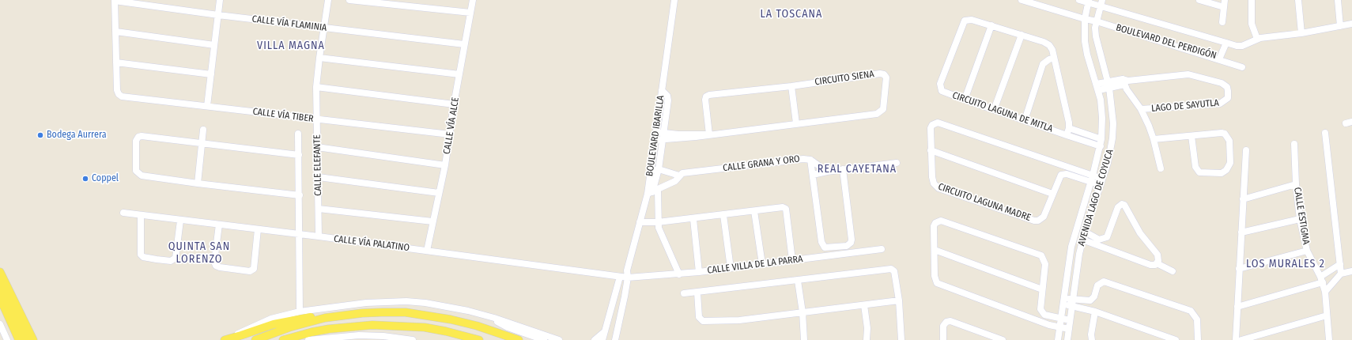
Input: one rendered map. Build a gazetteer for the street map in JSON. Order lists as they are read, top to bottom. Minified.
{"streets":{"street":["CALLE VÍA FLAMINIA","BOULEVARD DEL PERDIGÓN","CIRCUITO SIENA","LAGO DE SAYUTLA","CIRCUITO LAGUNA DE MITLA","CALLE VÍA TIBER","CALLE VÍA ALCE","BOULEVARD IBARILLA","CALLE GRANA Y ORO","CALLE ELEFANTE","AVENIDA LAGO DE COYUCA","CIRCUITO LAGUNA MADRE","CALLE ESTIGMA","CALLE VÍA PALATINO","CALLE VILLA DE LA PARRA"]},"crossings":[["CALLE VÍA FLAMINIA","CALLE VÍA ALCE"],["CALLE VÍA FLAMINIA","CALLE ELEFANTE"],["BOULEVARD DEL PERDIGÓN","AVENIDA LAGO DE COYUCA"],["CIRCUITO SIENA","BOULEVARD IBARILLA"],["CIRCUITO LAGUNA DE MITLA","AVENIDA LAGO DE COYUCA"],["CALLE VÍA TIBER","CALLE VÍA ALCE"],["CALLE VÍA TIBER","CALLE ELEFANTE"],["CALLE VÍA ALCE","CALLE VÍA PALATINO"],["BOULEVARD IBARILLA","CALLE GRANA Y ORO"],["BOULEVARD IBARILLA","CALLE VÍA PALATINO"],["BOULEVARD IBARILLA","CALLE VILLA DE LA PARRA"],["CALLE ELEFANTE","CALLE VÍA PALATINO"],["AVENIDA LAGO DE COYUCA","CIRCUITO LAGUNA MADRE"],["CALLE VÍA PALATINO","CALLE VILLA DE LA PARRA"]],"districts":["LA TOSCANA","VILLA MAGNA","REAL CAYETANA","QUINTA SAN LORENZO","LOS MURALES 2"],"places":["Bodega Aurrera","Coppel"]}
